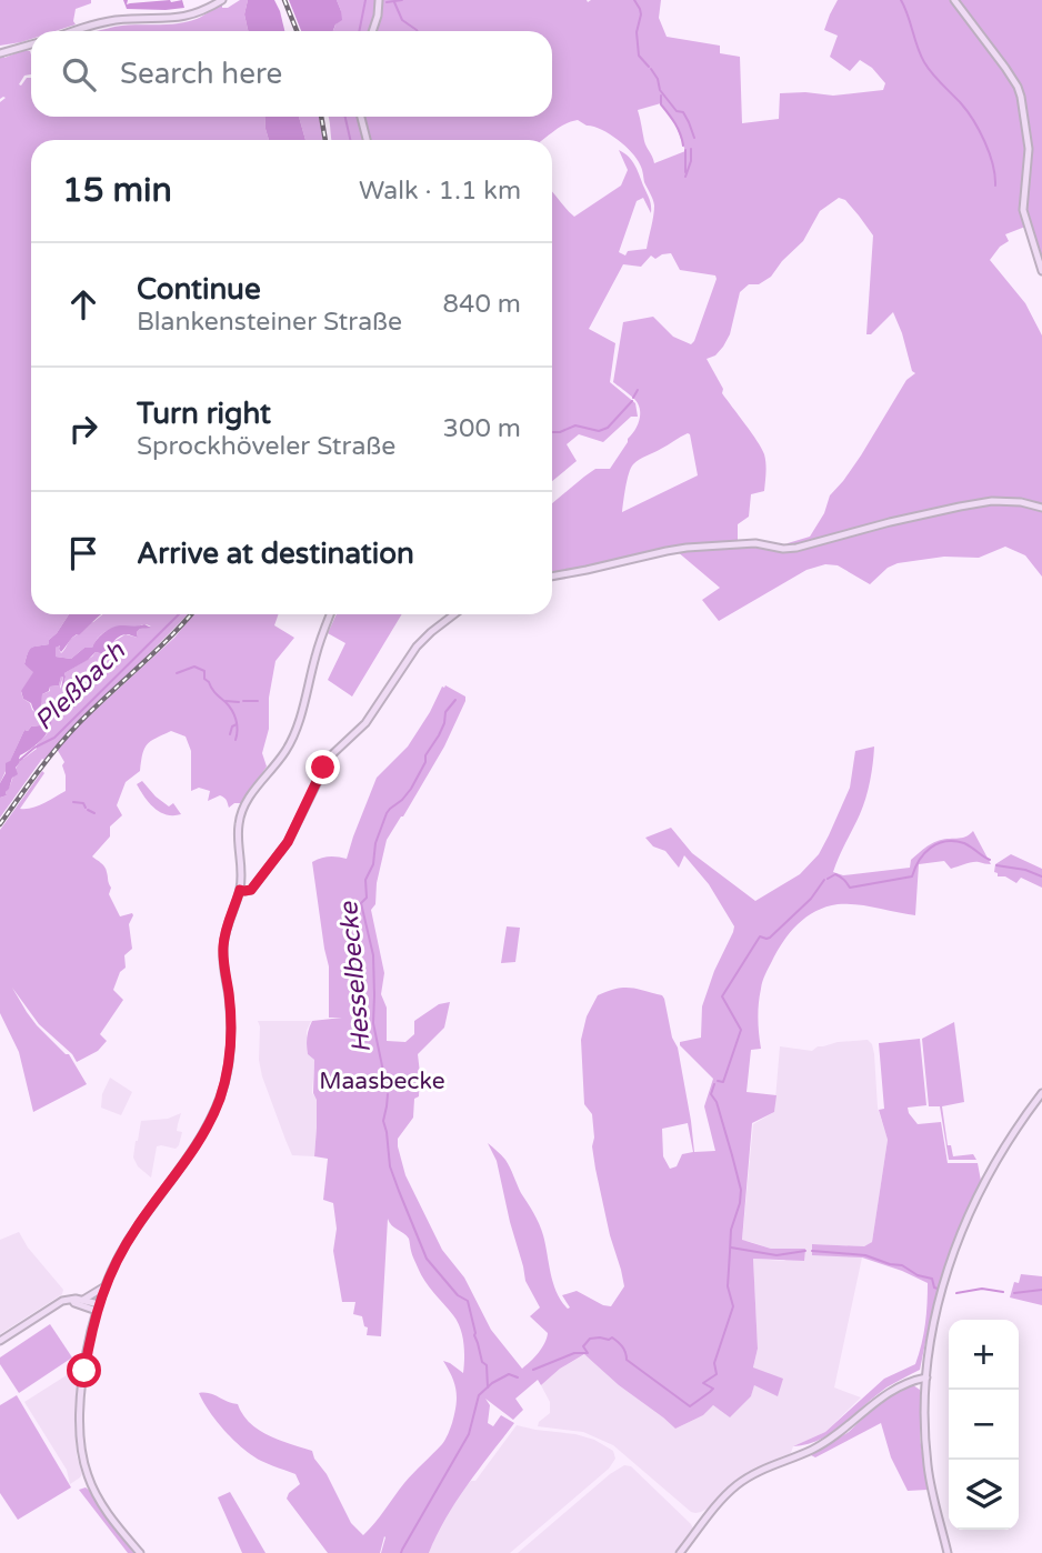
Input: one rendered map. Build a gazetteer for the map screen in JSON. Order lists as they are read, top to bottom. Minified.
{"water":["Pleßbach","Hesselbecke"],"parks":["Maasbecke"],"page":{"search":"Search here","heading":["15 min","Walk · 1.1 km"],"list":[["Continue","Blankensteiner Straße","840 m"],["Turn right","Sprockhöveler Straße","300 m"],"Arrive at destination"],"map_buttons":["+","−"]}}
